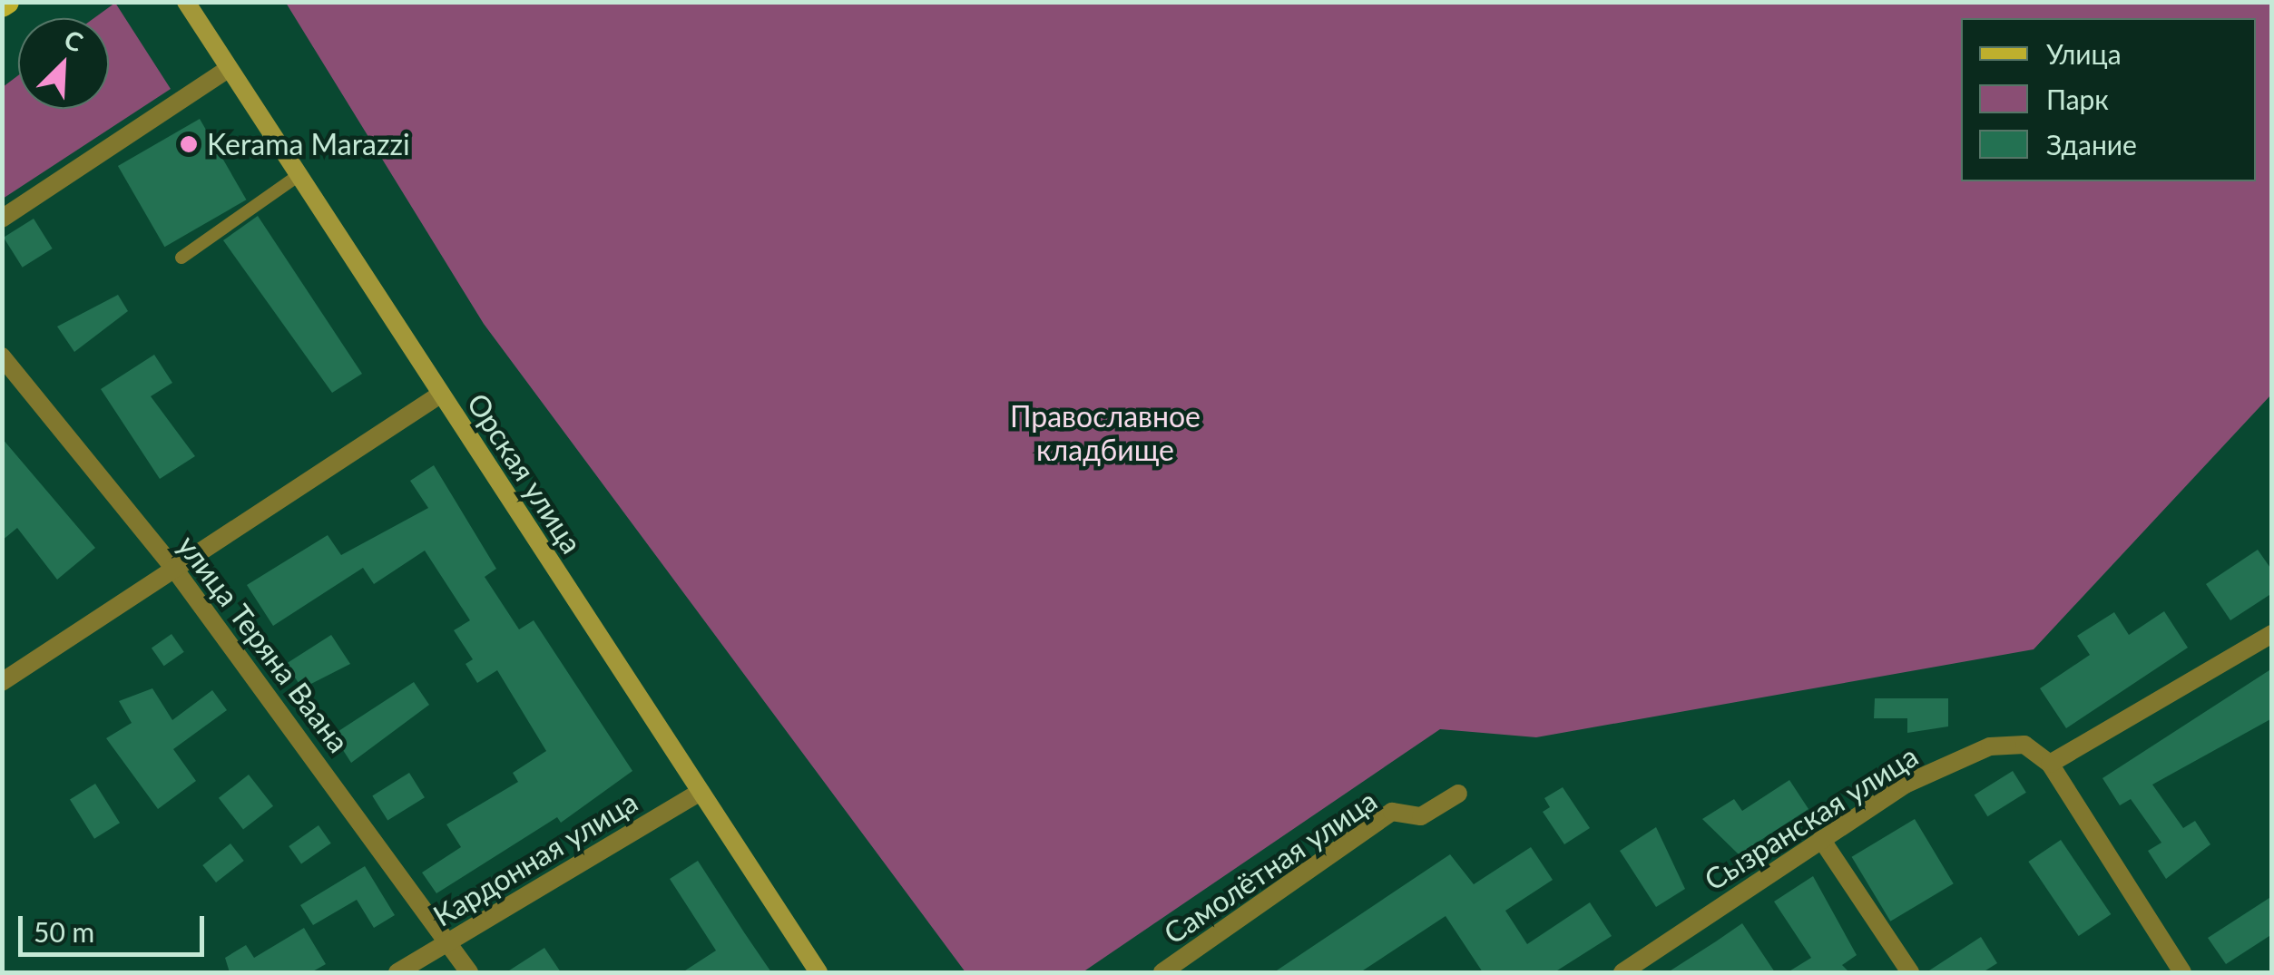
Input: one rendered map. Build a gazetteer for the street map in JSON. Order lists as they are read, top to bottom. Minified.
{"streets":{"main road":["Орская улица"],"street":["улица Теряна Ваана","Сызранская улица","Кардонная улица","Самолётная улица"]},"crossings":[["Орская улица","Кардонная улица"],["улица Теряна Ваана","Кардонная улица"]],"parks":["Православное кладбище"],"places":["Kerama Marazzi"],"legend":["Улица","Парк","Здание"],"scale_bar":"50 m","north":"top right"}
